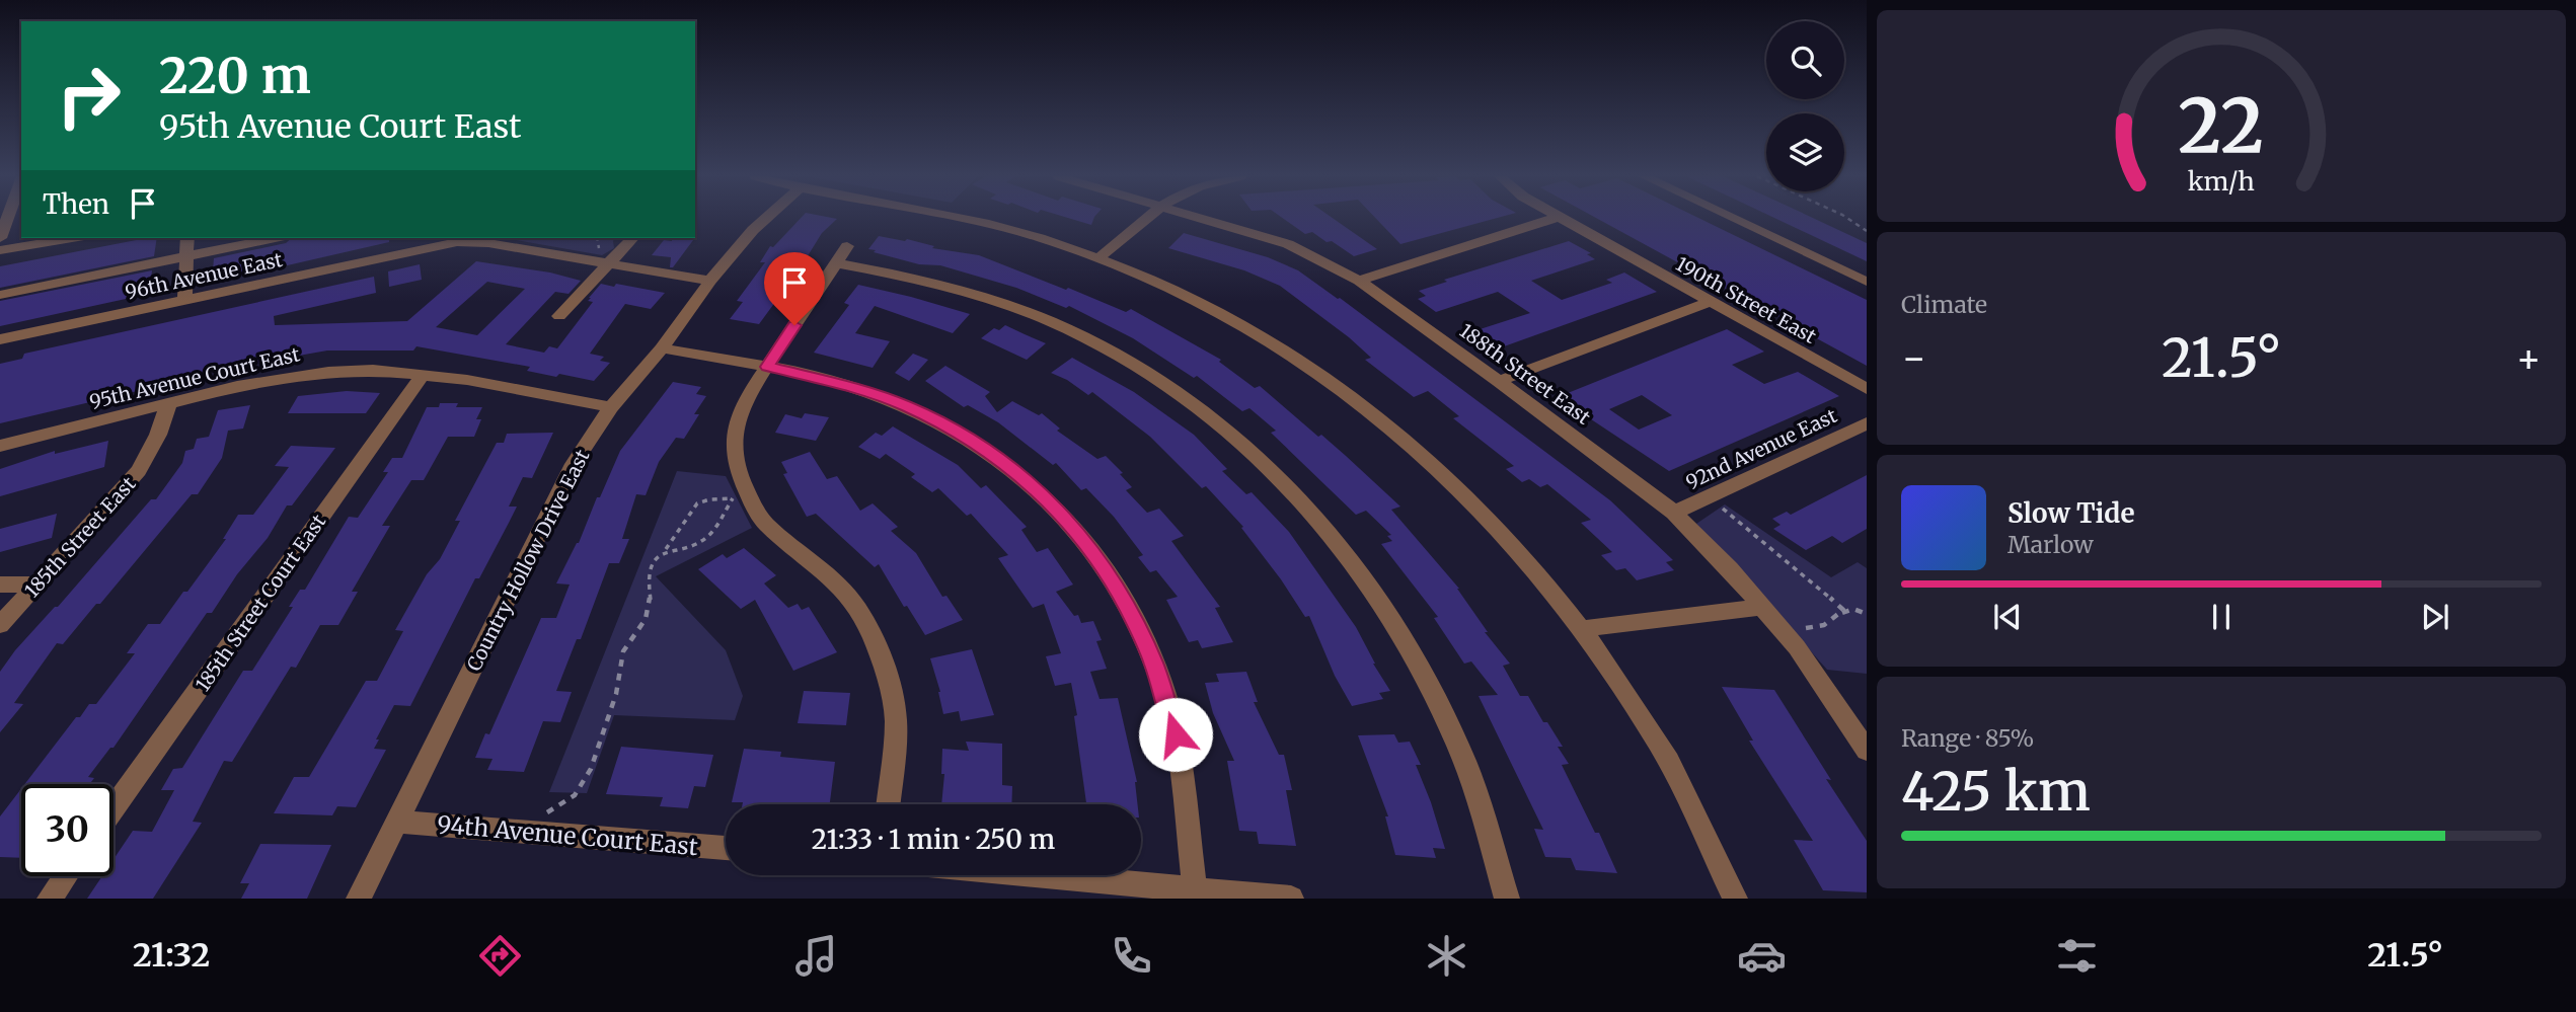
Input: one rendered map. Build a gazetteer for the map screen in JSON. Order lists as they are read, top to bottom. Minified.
{"streets":{"street":["96th Avenue East","190th Street East","188th Street East","95th Avenue Court East","92nd Avenue East","185th Street East","Country Hollow Drive East","185th Street Court East","94th Avenue Court East"]},"crossings":[["96th Avenue East","Country Hollow Drive East"],["188th Street East","92nd Avenue East"],["95th Avenue Court East","185th Street East"],["95th Avenue Court East","Country Hollow Drive East"],["95th Avenue Court East","185th Street Court East"],["Country Hollow Drive East","94th Avenue Court East"]],"page":{"turn":["220 m","95th Avenue Court East"],"then":"Then","tile":["Climate",["Range · 85%","425 km"]],"heat":["−","21.5°","+"],"song":["Slow Tide","Marlow"],"limit":"30","trip":"21:33 · 1 min · 250 m","tabs":["21:32","21.5°"],"gauge":["22","km/h"]}}
